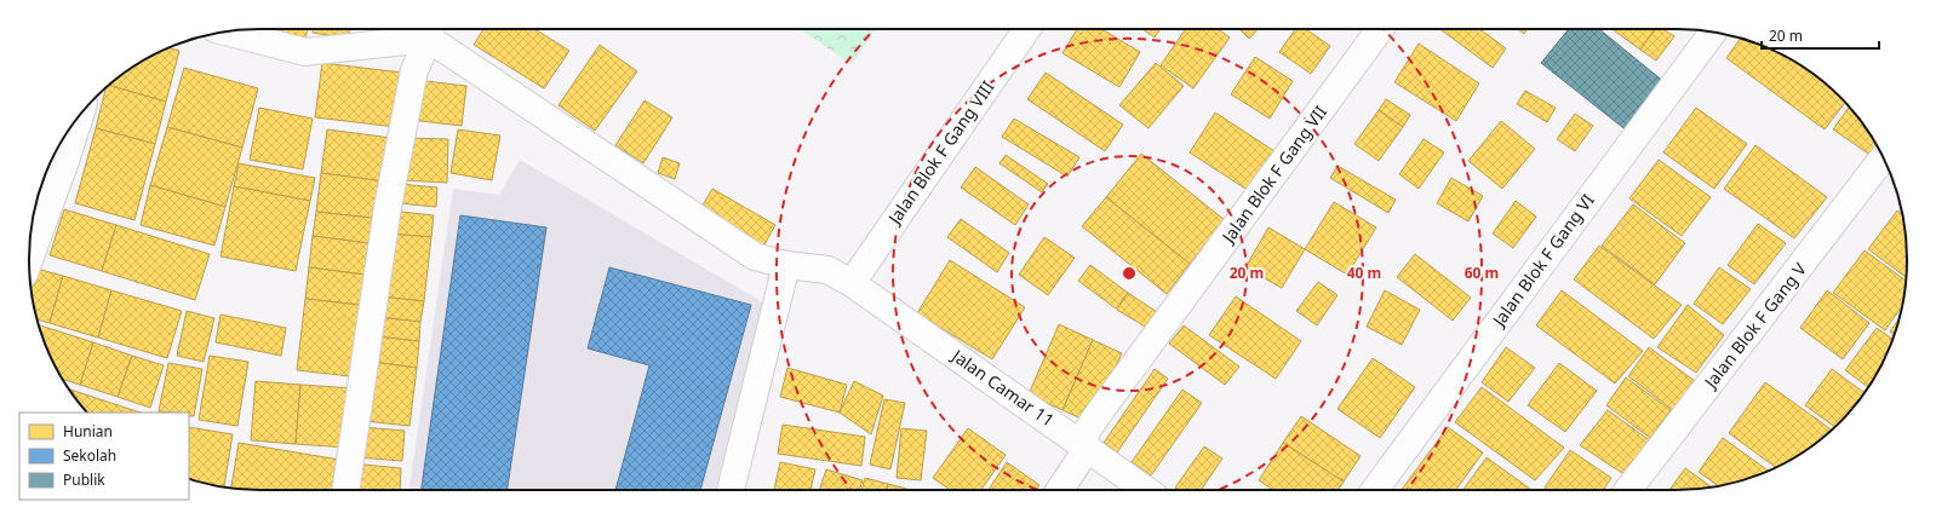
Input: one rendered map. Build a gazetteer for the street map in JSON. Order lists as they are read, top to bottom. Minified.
{"streets":{"street":["Jalan Blok F Gang VIII","Jalan Blok F Gang VII","Jalan Blok F Gang VI","Jalan Blok F Gang V","Jalan Camar 11"]},"crossings":[["Jalan Blok F Gang VIII","Jalan Camar 11"],["Jalan Blok F Gang VII","Jalan Camar 11"]],"legend":["Hunian","Sekolah","Publik"],"scale_bar":"20 m","rings":["20 m","40 m","60 m"]}
